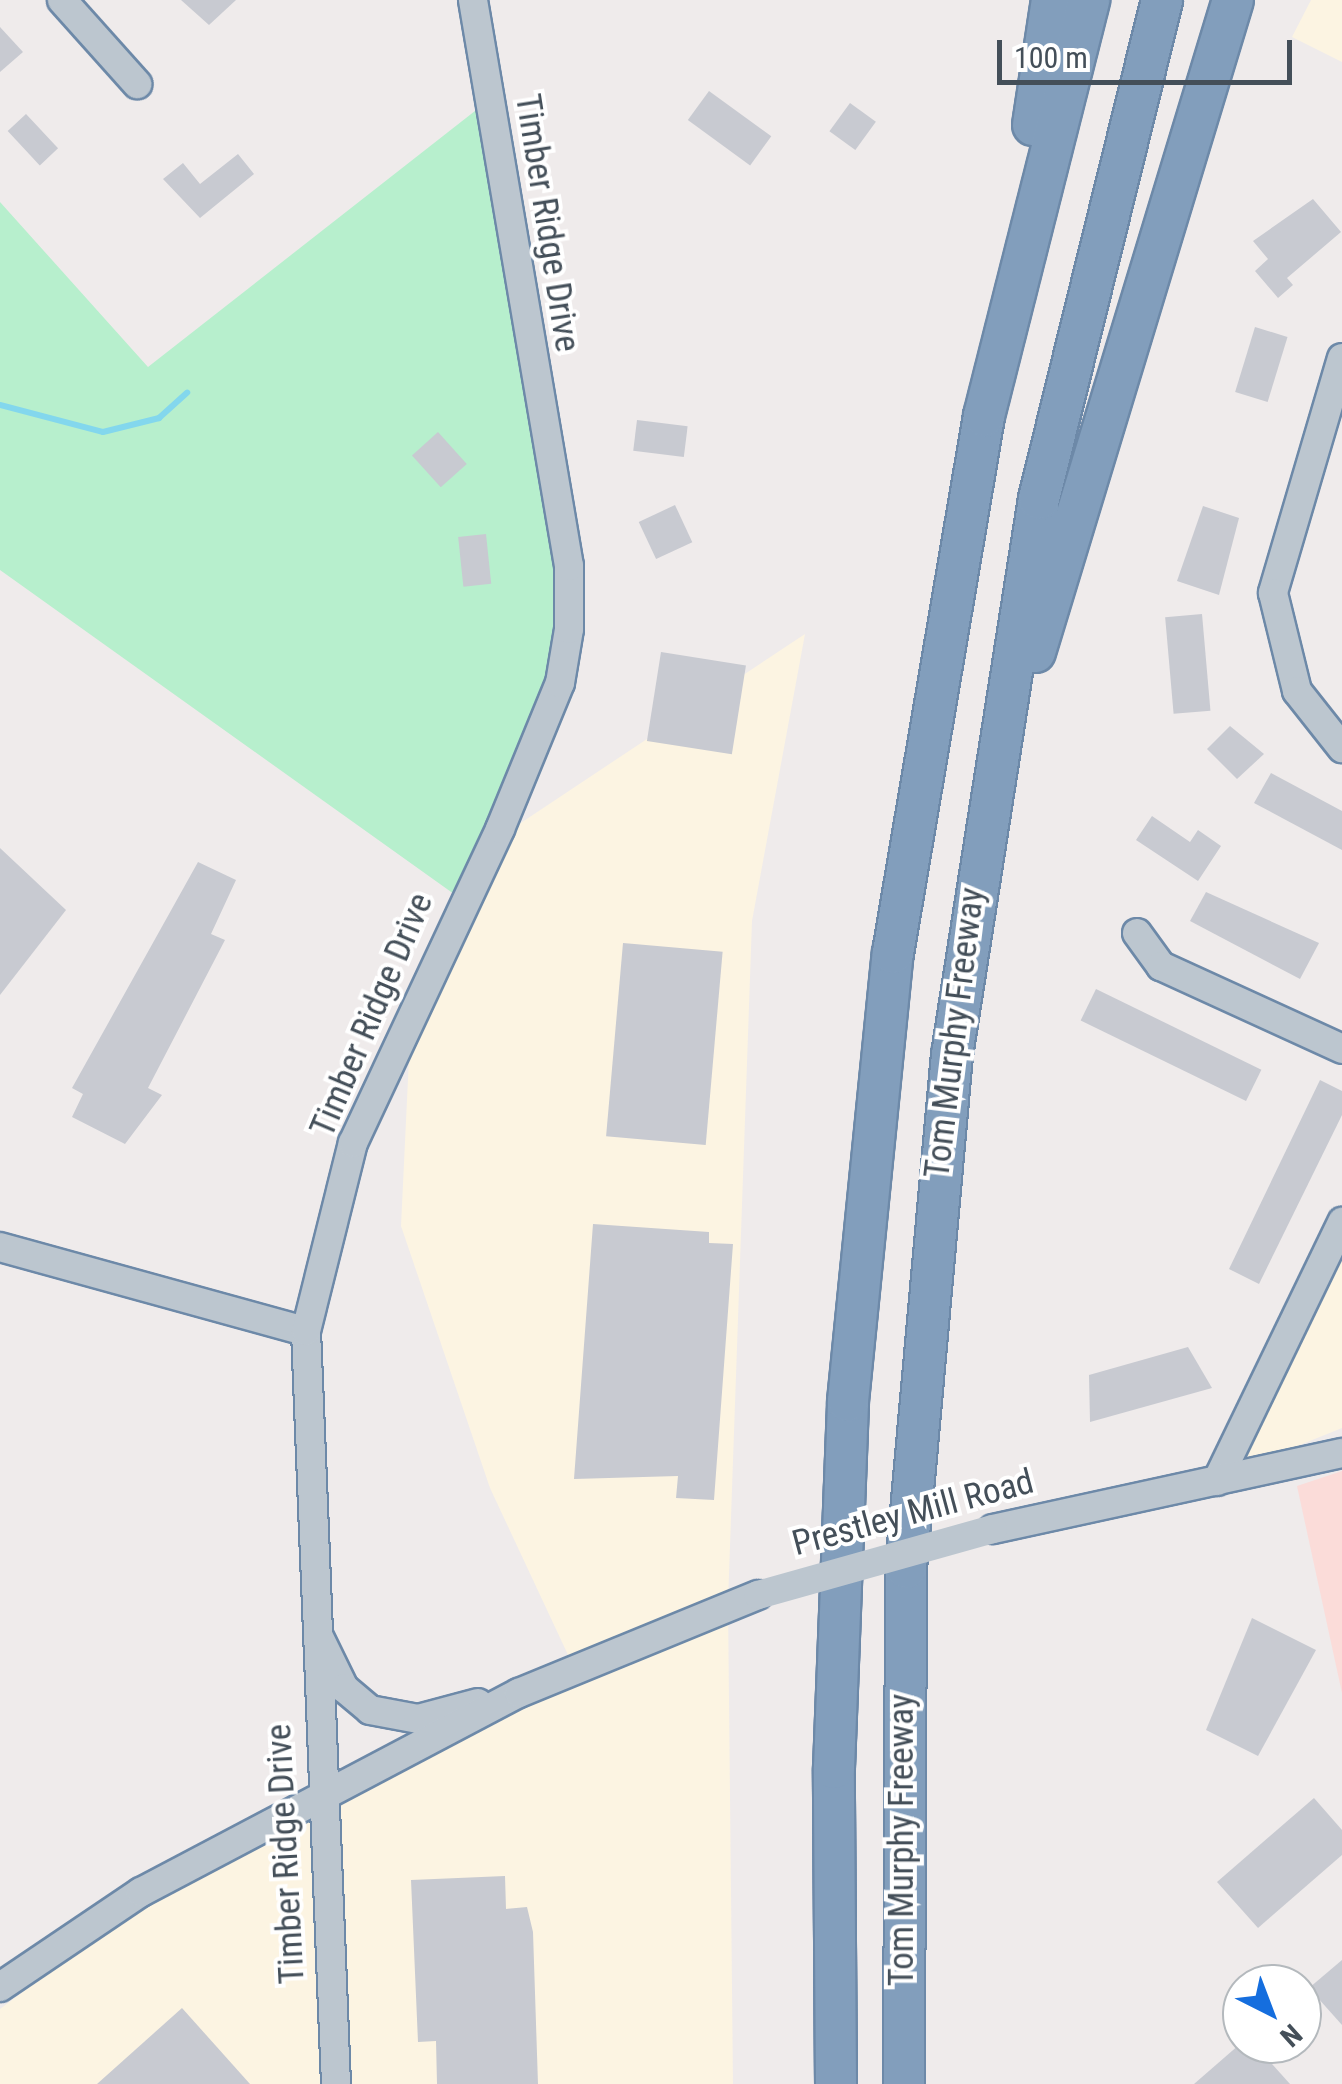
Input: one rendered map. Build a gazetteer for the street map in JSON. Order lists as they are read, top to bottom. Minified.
{"streets":{"highway":["Tom Murphy Freeway"],"street":["Timber Ridge Drive","Prestley Mill Road"]},"crossings":[["Timber Ridge Drive","Prestley Mill Road"]],"scale_bar":"100 m","north":"bottom right"}
